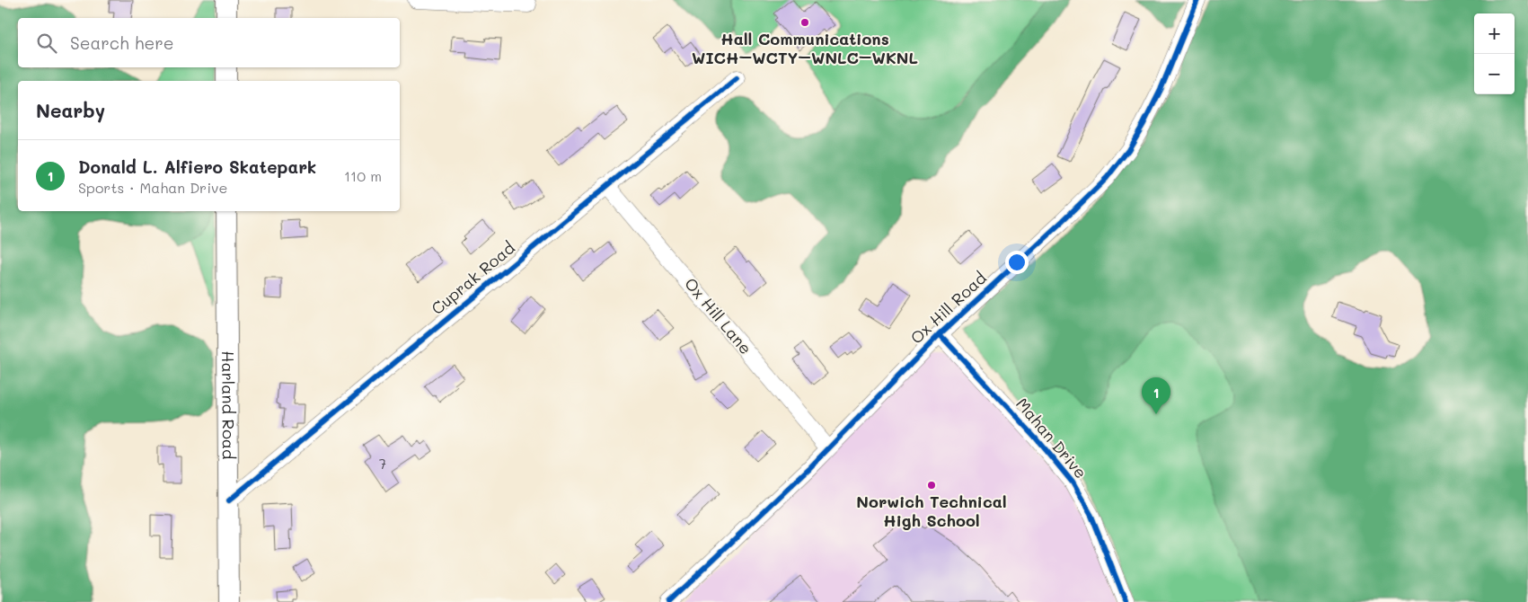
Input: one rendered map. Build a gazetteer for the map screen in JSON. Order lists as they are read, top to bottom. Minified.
{"streets":{"main road":["Harland Road"],"street":["Cuprak Road","Ox Hill Road","Ox Hill Lane","Mahan Drive"]},"crossings":[["Cuprak Road","Ox Hill Lane"],["Cuprak Road","Harland Road"],["Ox Hill Road","Ox Hill Lane"],["Ox Hill Road","Mahan Drive"]],"places":["Hall Communications WICH–WCTY–WNLC–WKNL","Norwich Technical High School"],"house_numbers":["7"],"page":{"map_buttons":["+","−"],"search":"Search here","heading":"Nearby","list":[{"mark":"1","name":"Donald L. Alfiero Skatepark","note":"Sports · Mahan Drive","value":"110 m"}],"pins":"1"}}
